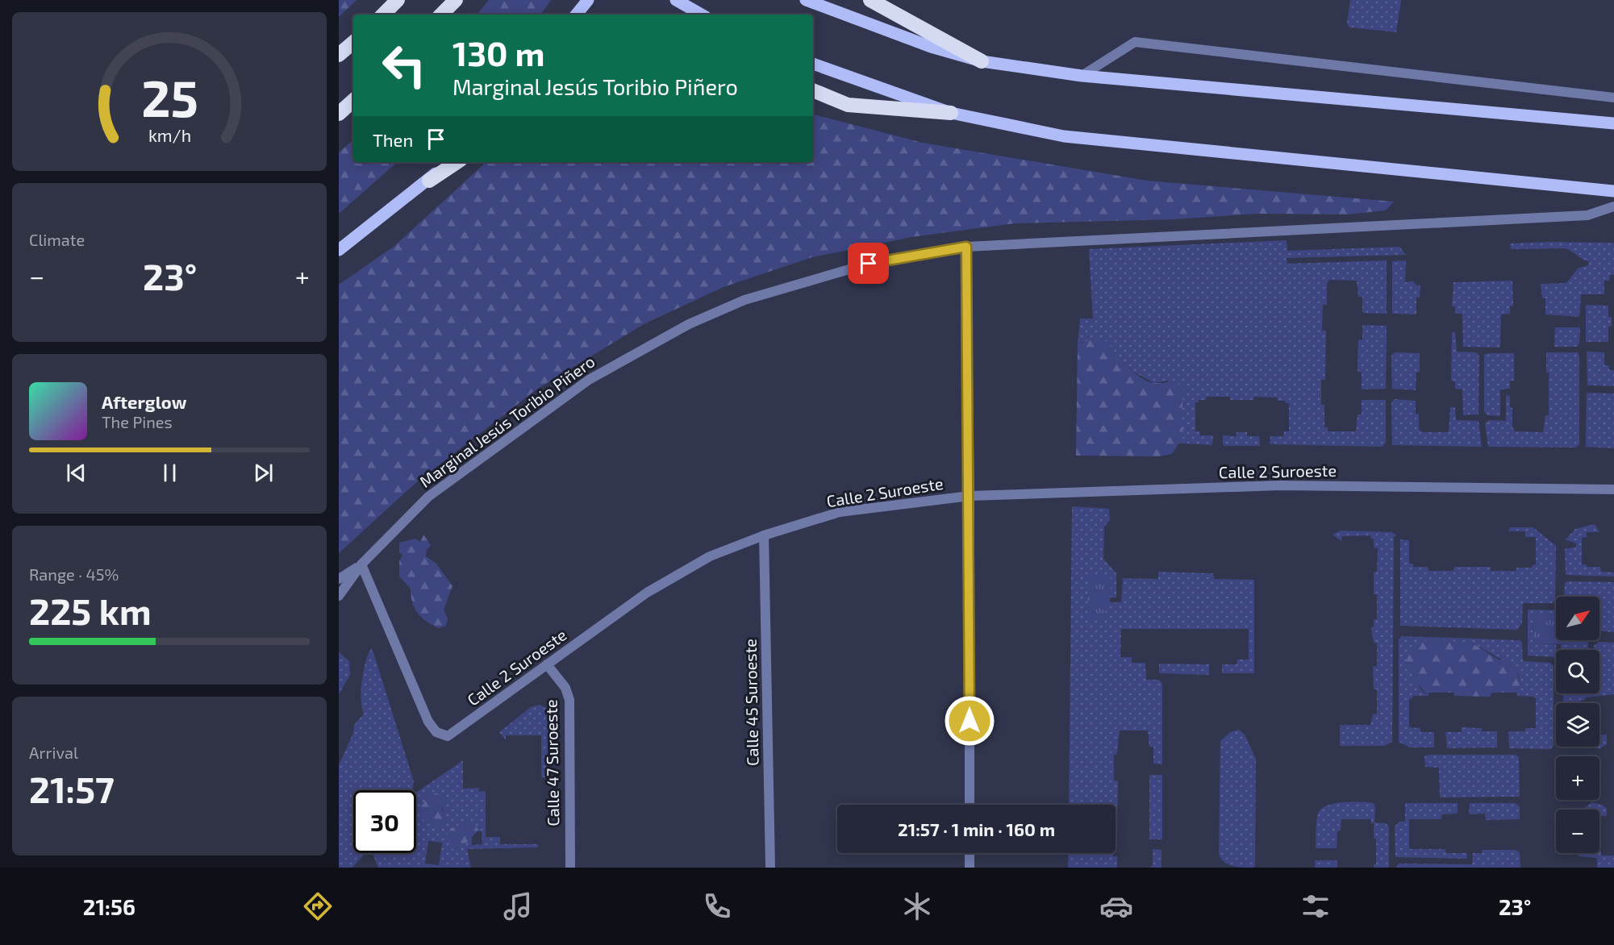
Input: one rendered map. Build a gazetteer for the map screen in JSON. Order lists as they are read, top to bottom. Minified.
{"streets":{"street":["Marginal Jesús Toribio Piñero","Calle 2 Suroeste","Calle 45 Suroeste","Calle 47 Suroeste"]},"crossings":[["Marginal Jesús Toribio Piñero","Calle 2 Suroeste"],["Calle 2 Suroeste","Calle 45 Suroeste"],["Calle 2 Suroeste","Calle 47 Suroeste"]],"north":"top right","page":{"turn":["130 m","Marginal Jesús Toribio Piñero"],"then":"Then","tile":["Climate",["Range · 45%","225 km"],["Arrival","21:57"]],"heat":["−","23°","+"],"song":["Afterglow","The Pines"],"map_buttons":["+","−"],"limit":"30","trip":"21:57 · 1 min · 160 m","tabs":["21:56","23°"],"gauge":["25","km/h"]}}
